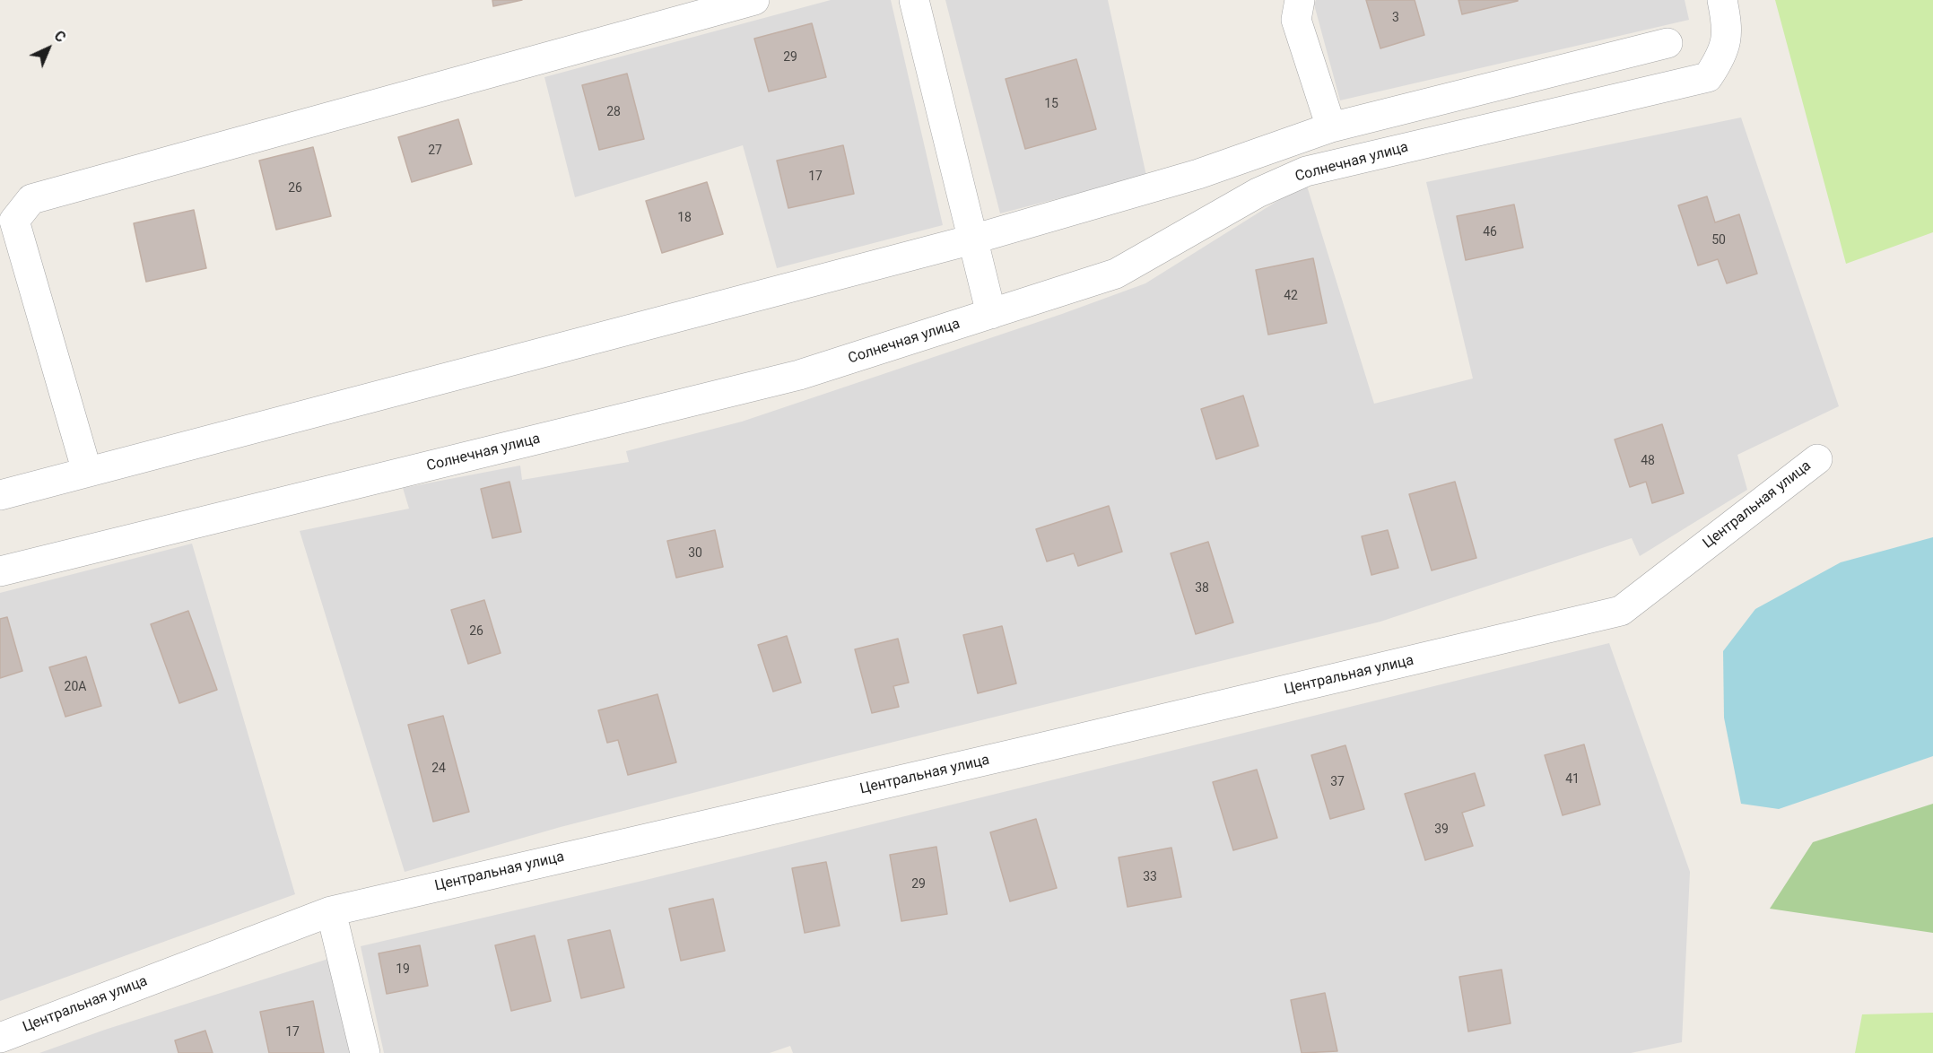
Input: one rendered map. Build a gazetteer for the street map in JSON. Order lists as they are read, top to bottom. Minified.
{"streets":{"street":["Солнечная улица","Центральная улица"]},"house_numbers":["3","29","15","28","27","17","26","18","46","50","42","48","30","38","26","20А","24","41","37","39","33","29","19","17"],"north":"top right"}
